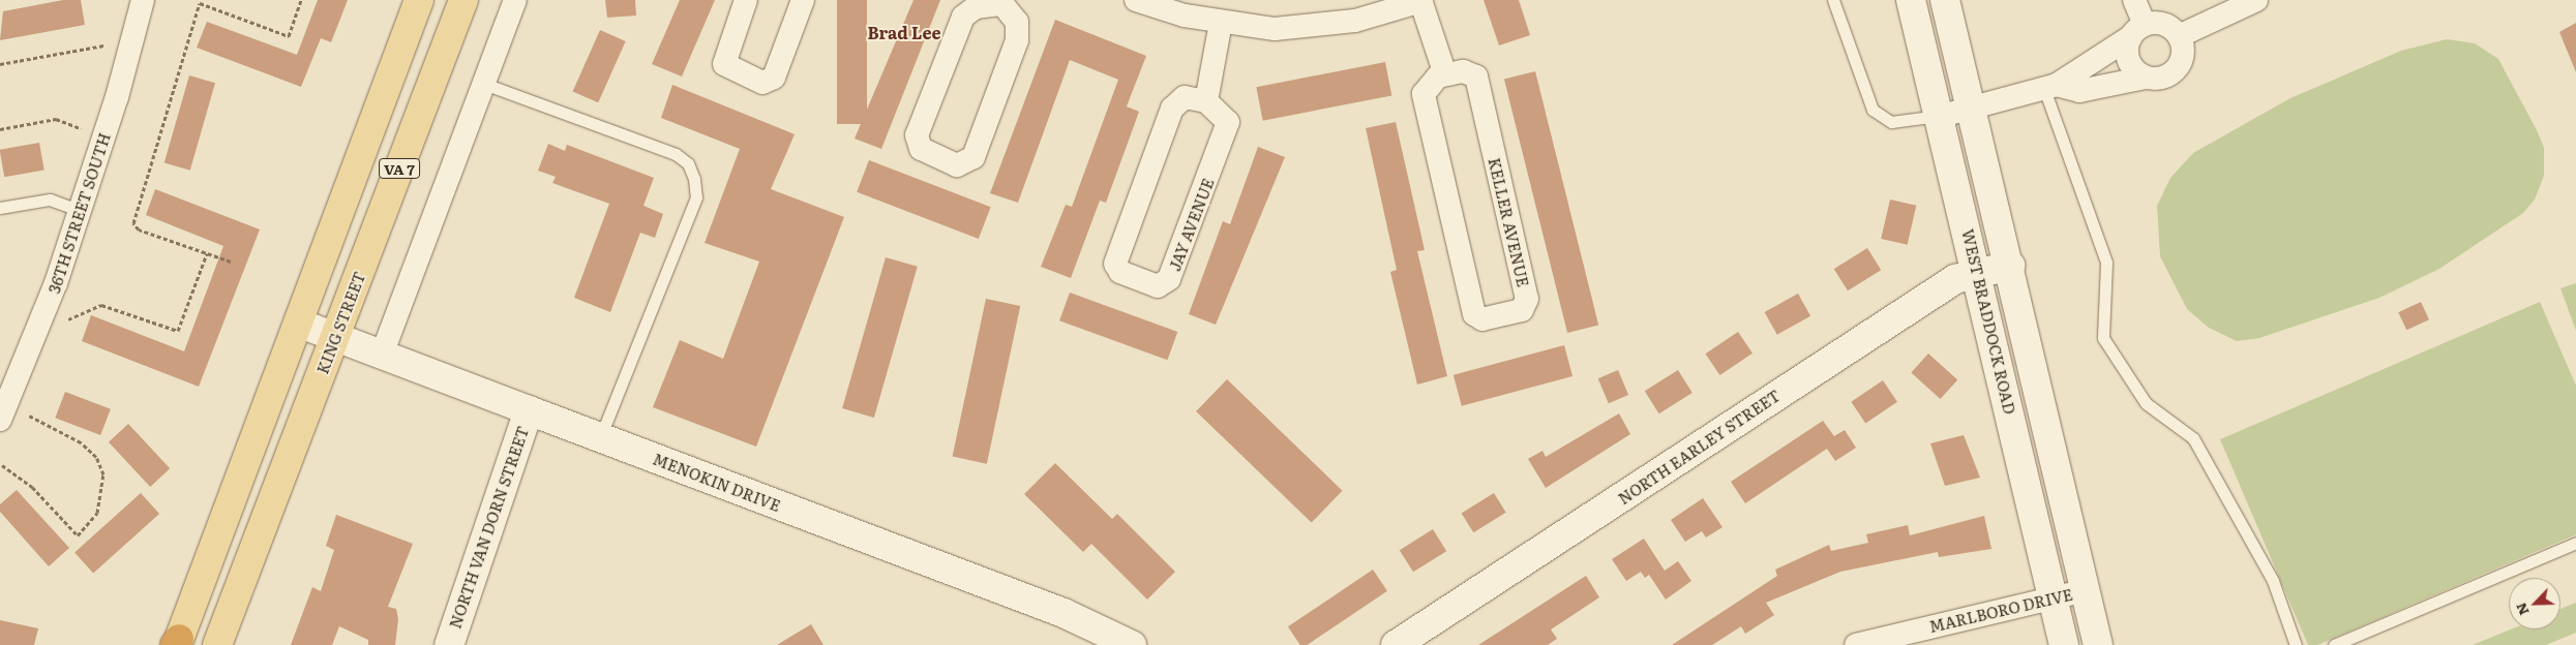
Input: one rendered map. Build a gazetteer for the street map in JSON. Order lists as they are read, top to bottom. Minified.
{"streets":{"main road":["VA 7","WEST BRADDOCK ROAD","KING STREET","NORTH EARLEY STREET","MENOKIN DRIVE","NORTH VAN DORN STREET"],"street":["36TH STREET SOUTH","KELLER AVENUE","JAY AVENUE","MARLBORO DRIVE"]},"crossings":[["VA 7","MENOKIN DRIVE"],["WEST BRADDOCK ROAD","NORTH EARLEY STREET"],["WEST BRADDOCK ROAD","MARLBORO DRIVE"],["KING STREET","MENOKIN DRIVE"],["MENOKIN DRIVE","NORTH VAN DORN STREET"]],"districts":["Brad Lee"],"north":"bottom left"}
